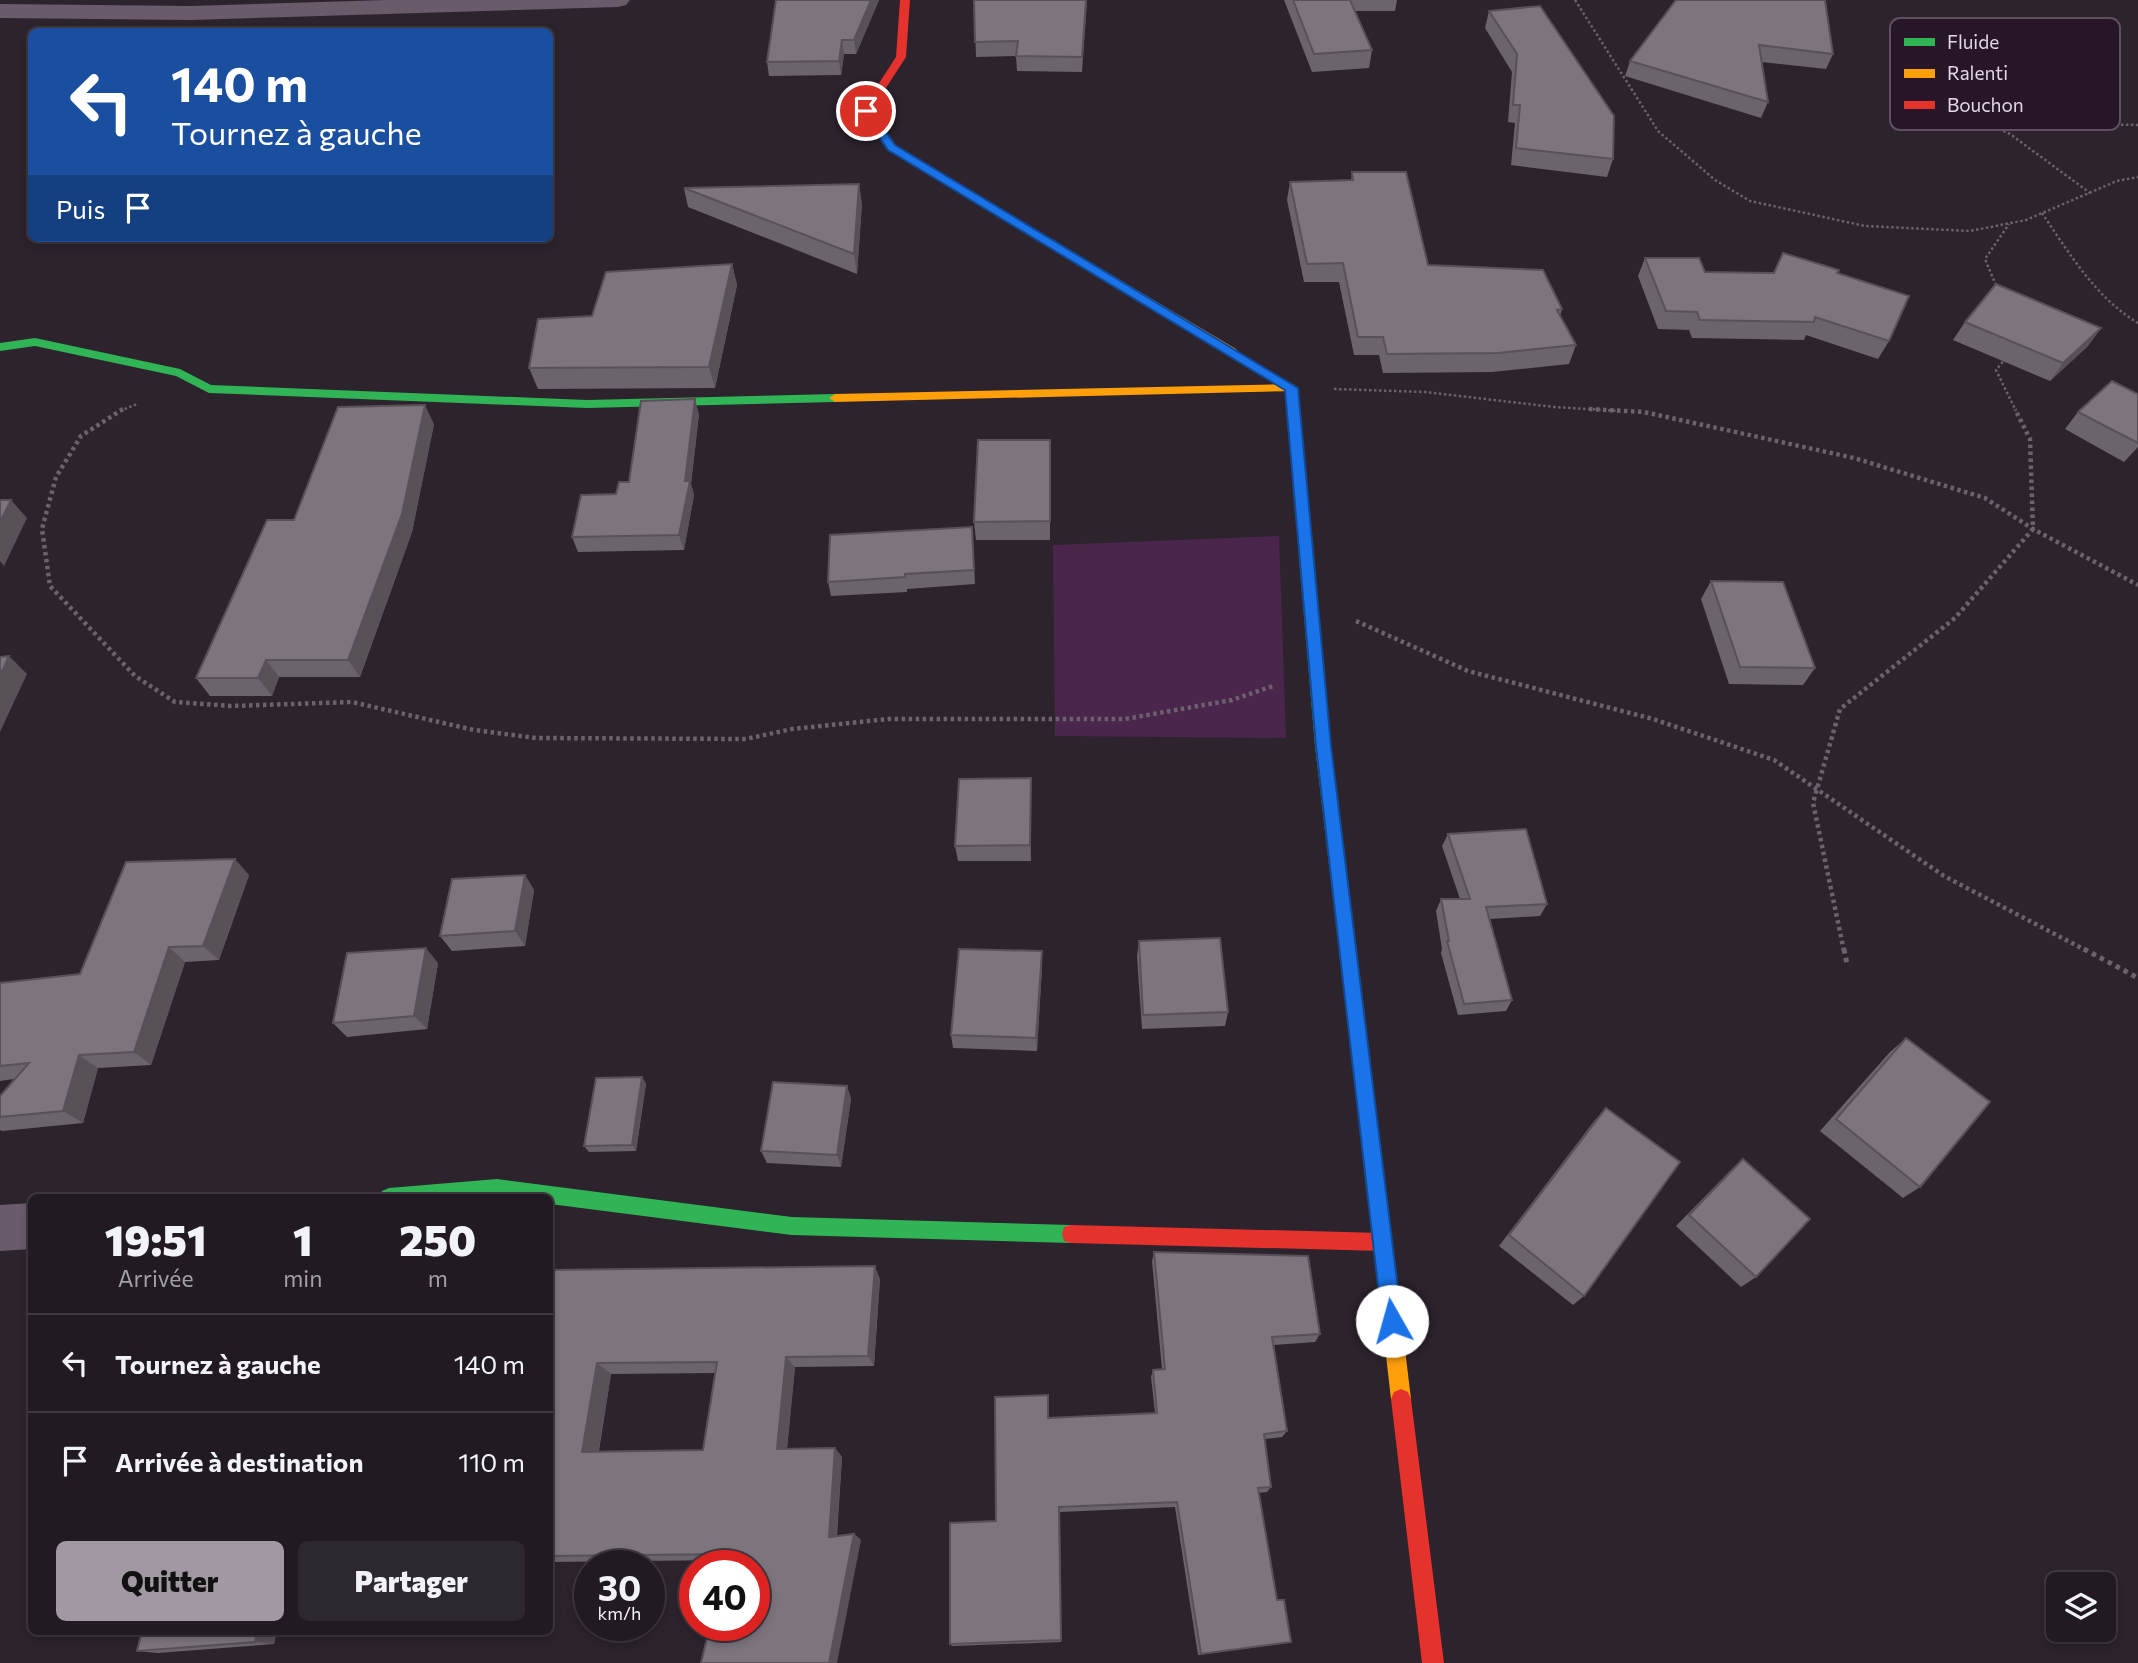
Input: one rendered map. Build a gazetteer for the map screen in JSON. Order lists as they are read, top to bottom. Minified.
{"legend":["Fluide","Ralenti","Bouchon"],"page":{"turn":["140 m","Tournez à gauche"],"then":"Puis","eta":["19:51","Arrivée","1","min","250","m"],"list":[{"name":"Tournez à gauche","value":"140 m"},{"name":"Arrivée à destination","value":"110 m"}],"buttons":["Quitter","Partager"],"speed":"30 km/h","limit":"40"}}
